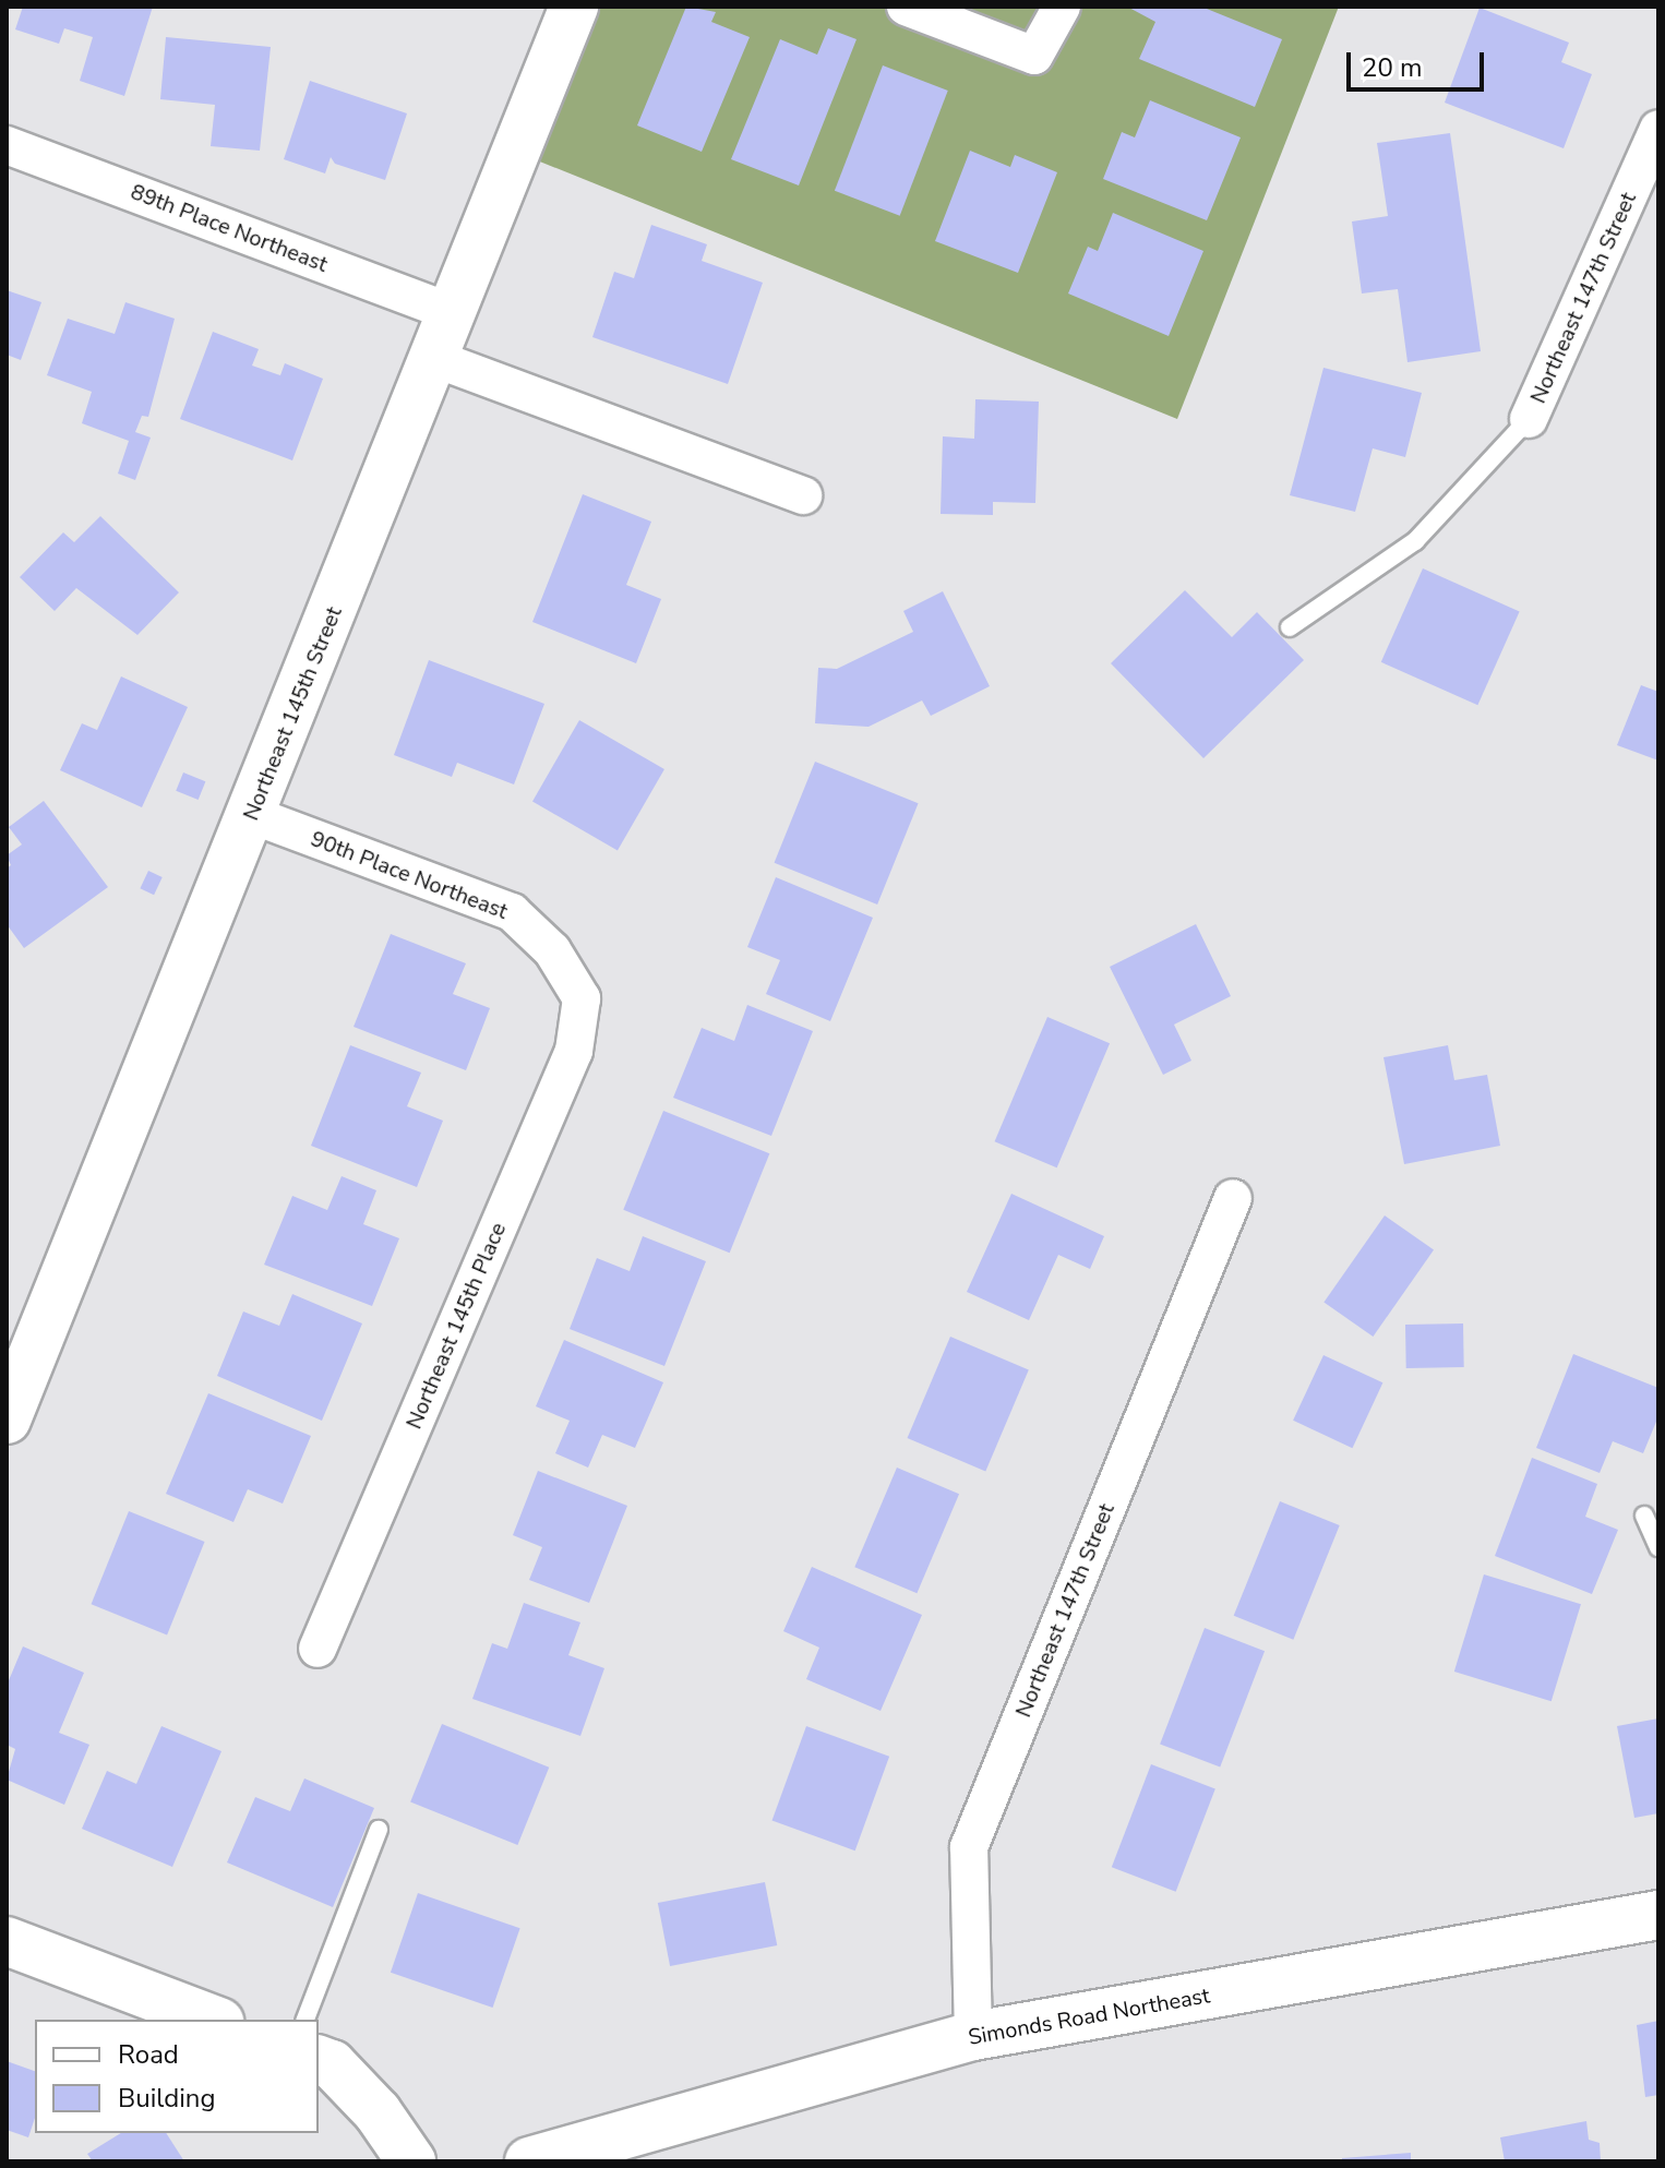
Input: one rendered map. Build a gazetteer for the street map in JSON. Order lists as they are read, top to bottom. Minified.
{"streets":{"street":["89th Place Northeast","Northeast 147th Street","Northeast 145th Street","90th Place Northeast","Northeast 145th Place","Simonds Road Northeast"]},"crossings":[["89th Place Northeast","Northeast 145th Street"],["Northeast 147th Street","Simonds Road Northeast"],["Northeast 145th Street","90th Place Northeast"],["90th Place Northeast","Northeast 145th Place"]],"legend":["Road","Building"],"scale_bar":"20 m"}
